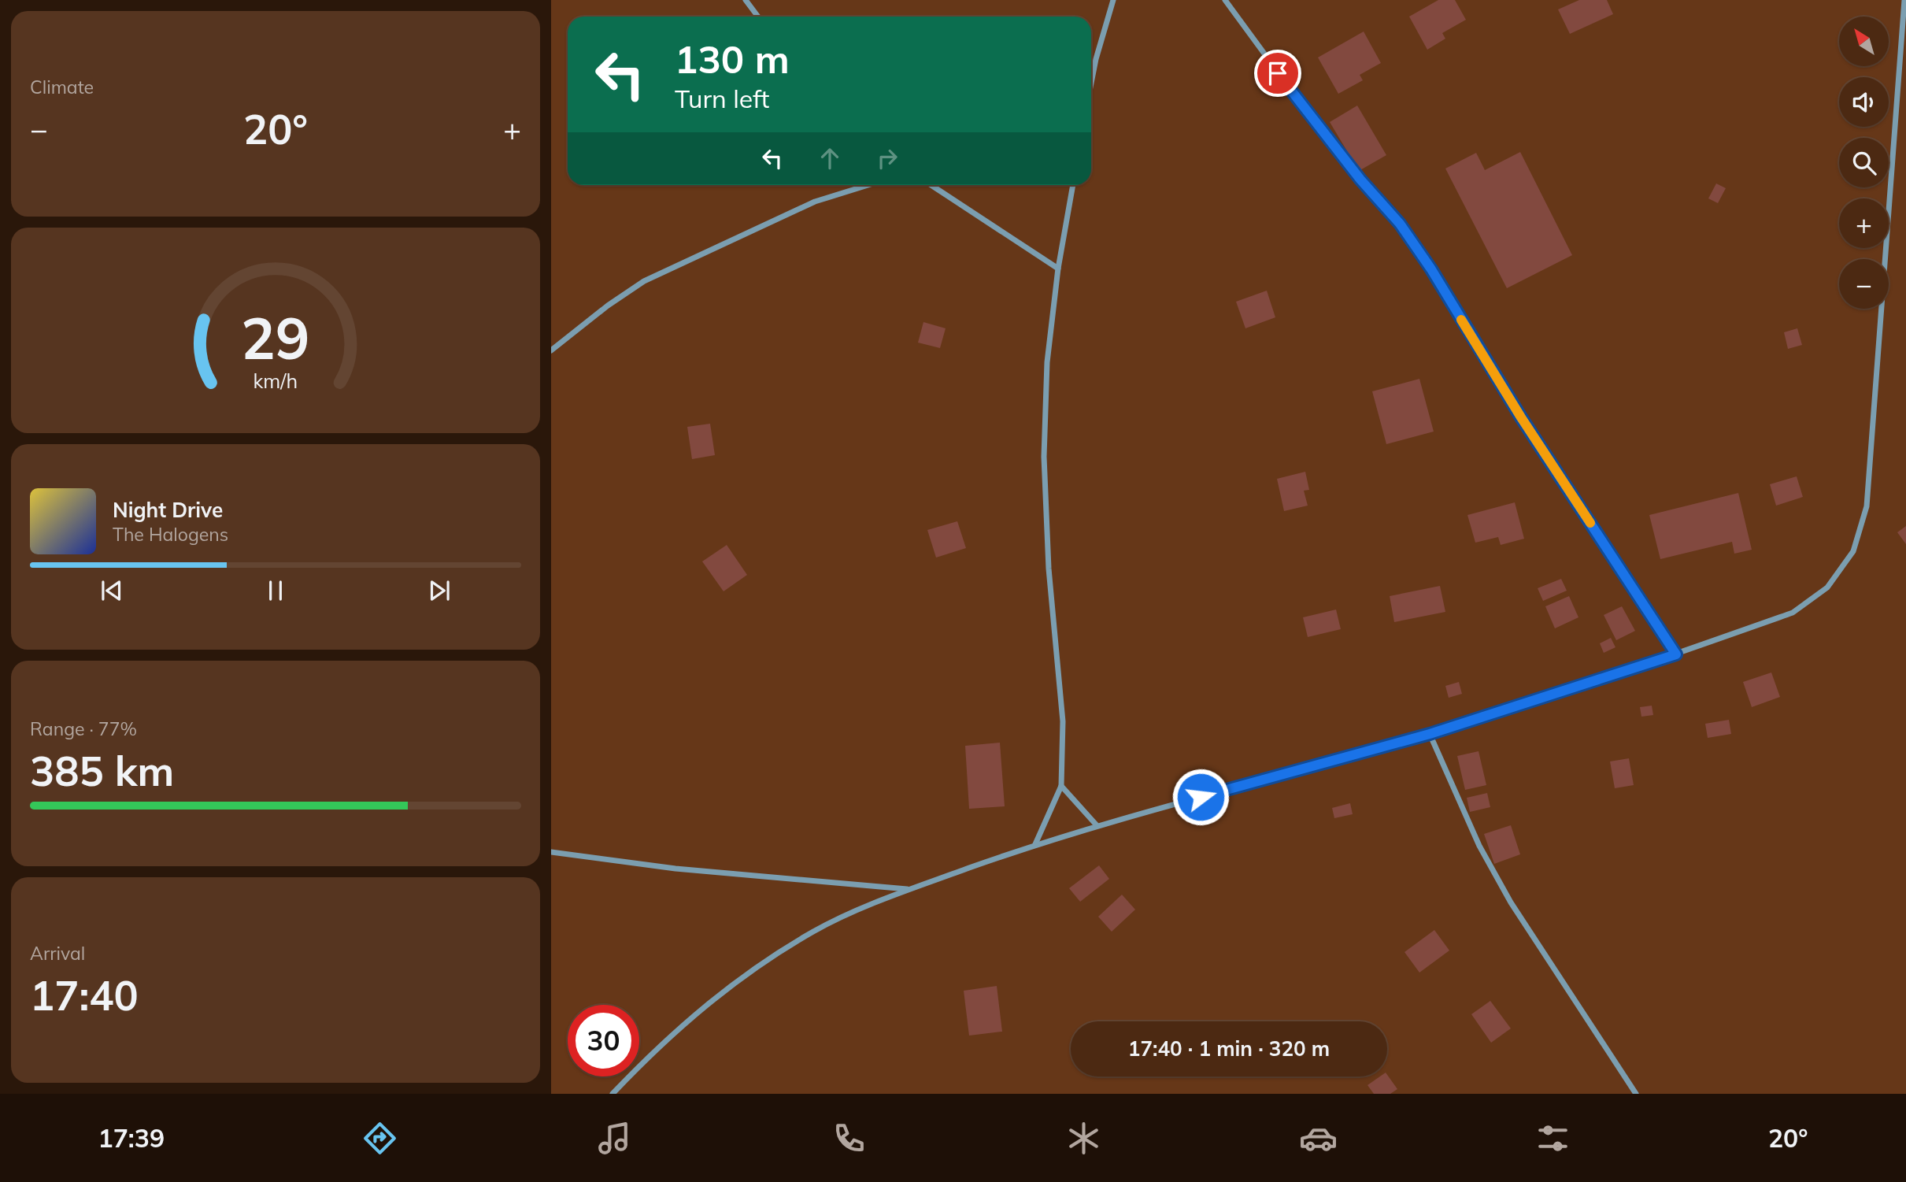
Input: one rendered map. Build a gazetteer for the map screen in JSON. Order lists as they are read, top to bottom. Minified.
{"north":"top left","page":{"tile":["Climate",["Range · 77%","385 km"],["Arrival","17:40"]],"map_buttons":["+","−"],"turn":["130 m","Turn left"],"heat":["−","20°","+"],"song":["Night Drive","The Halogens"],"limit":"30","trip":"17:40 · 1 min · 320 m","tabs":["17:39","20°"],"gauge":["29","km/h"]}}
